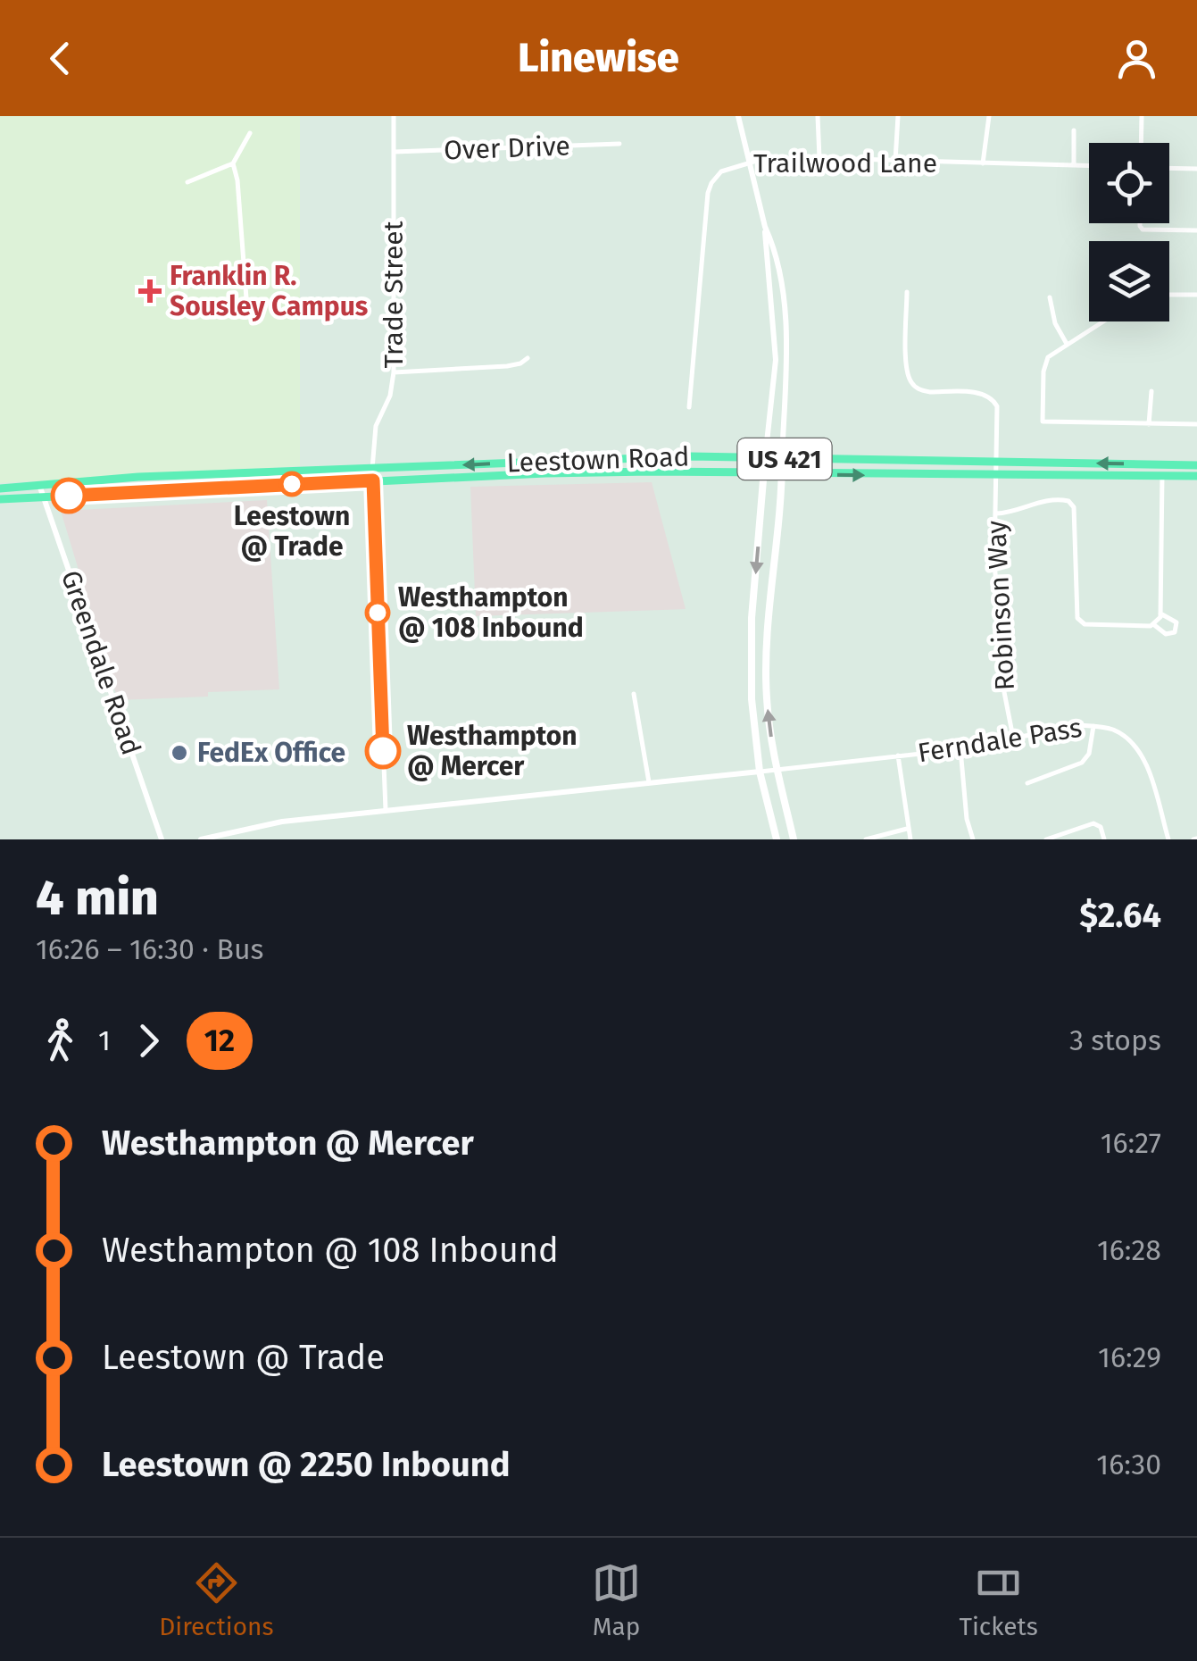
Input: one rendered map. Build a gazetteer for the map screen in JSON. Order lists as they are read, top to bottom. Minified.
{"streets":{"main road":["US 421","Leestown Road"],"street":["Over Drive","Trailwood Lane","Trade Street","Robinson Way","Greendale Road","Ferndale Pass"]},"crossings":[["Over Drive","Trade Street"],["Trade Street","Leestown Road"],["Leestown Road","Robinson Way"],["Leestown Road","Greendale Road"],["Robinson Way","Ferndale Pass"]],"places":{"health":["Franklin R. Sousley Campus"],"other":["Leestown @ Trade","Westhampton @ 108 Inbound","Westhampton @ Mercer","FedEx Office"]},"lines":["bus line 12"],"page":{"header":"Linewise","heading":["4 min","16:26 – 16:30 · Bus","$2.64"],"legs":["1","12","3 stops"],"list":[{"name":"Westhampton @ Mercer","value":"16:27"},{"name":"Westhampton @ 108 Inbound","value":"16:28"},{"name":"Leestown @ Trade","value":"16:29"},{"name":"Leestown @ 2250 Inbound","value":"16:30"}],"tabs":["Directions","Map","Tickets"]}}
